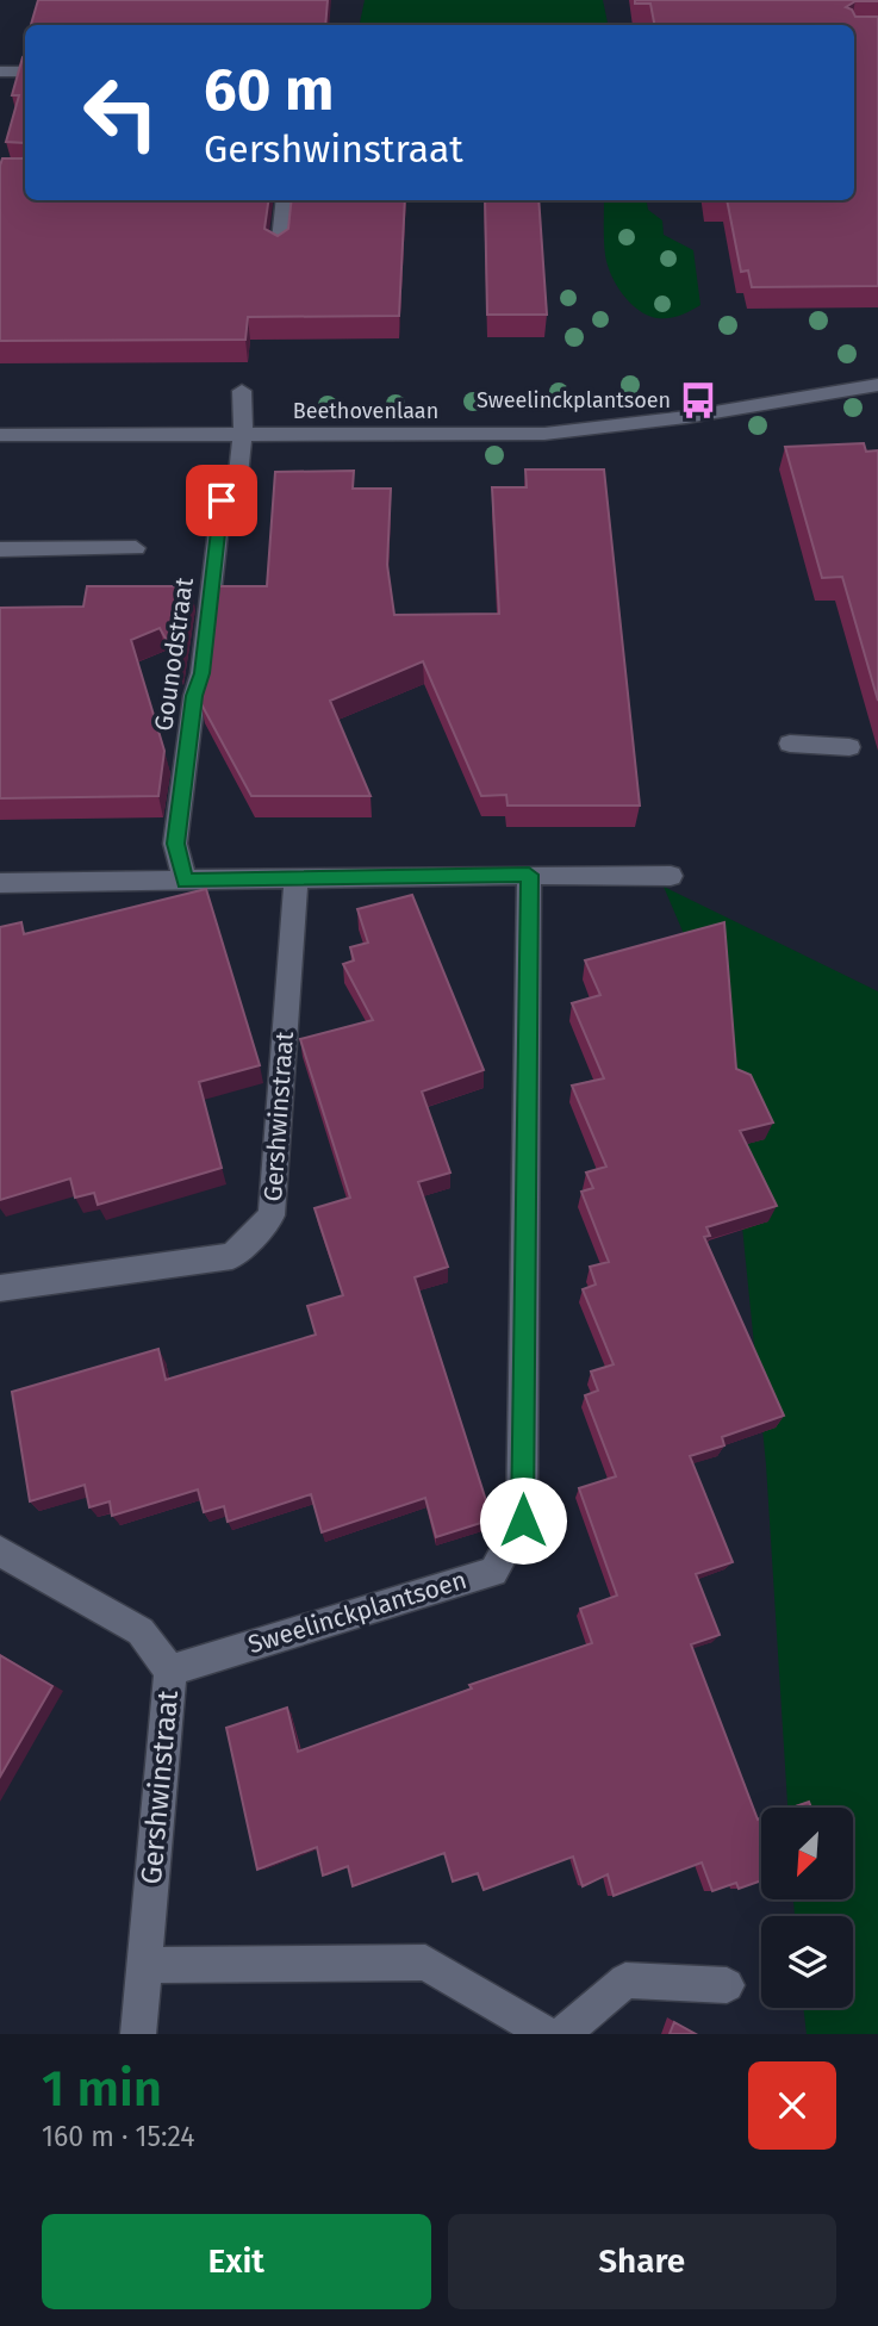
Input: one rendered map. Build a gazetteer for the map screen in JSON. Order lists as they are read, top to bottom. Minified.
{"streets":{"street":["Beethovenlaan","Gounodstraat","Gershwinstraat","Sweelinckplantsoen"]},"crossings":[["Beethovenlaan","Gounodstraat"],["Gershwinstraat","Sweelinckplantsoen"]],"places":{"bus stop":["Sweelinckplantsoen"]},"north":"bottom left","page":{"turn":["60 m","Gershwinstraat"],"heading":["1 min","160 m · 15:24"],"buttons":["Exit","Share"]}}
